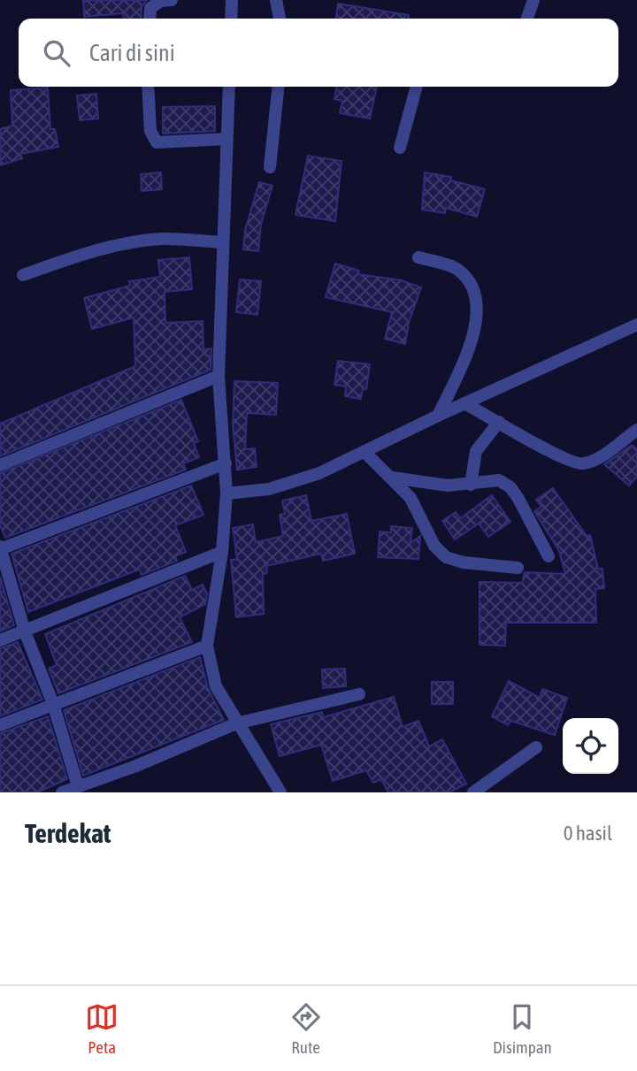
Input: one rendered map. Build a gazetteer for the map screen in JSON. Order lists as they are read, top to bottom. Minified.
{"page":{"search":"Cari di sini","heading":["Terdekat","0 hasil"],"nav":["Peta","Rute","Disimpan"]}}
